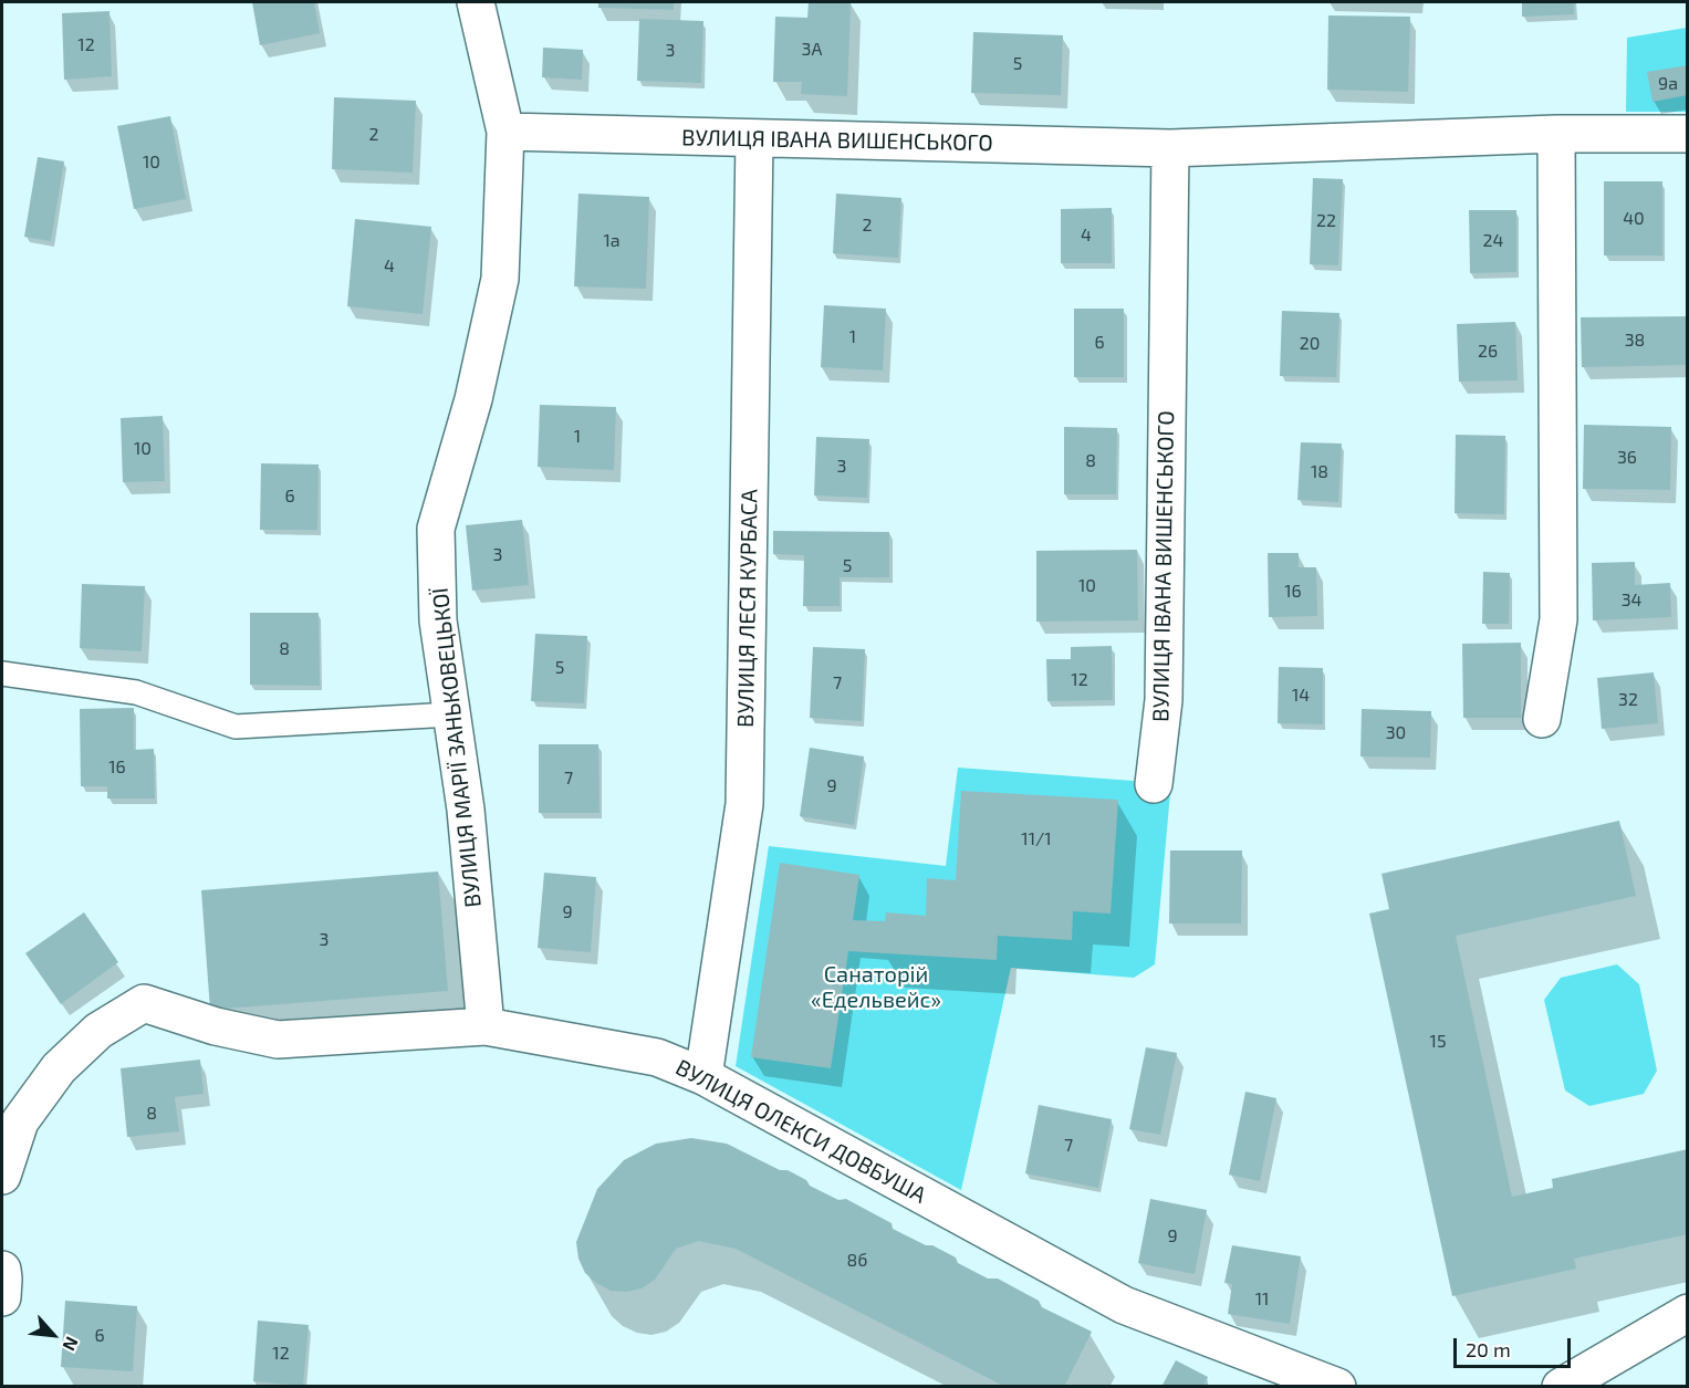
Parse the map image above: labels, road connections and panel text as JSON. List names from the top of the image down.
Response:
{
  "streets": {
    "street": [
      "ВУЛИЦЯ ІВАНА ВИШЕНСЬКОГО",
      "ВУЛИЦЯ ЛЕСЯ КУРБАСА",
      "ВУЛИЦЯ МАРІЇ ЗАНЬКОВЕЦЬКОЇ",
      "ВУЛИЦЯ ОЛЕКСИ ДОВБУША"
    ]
  },
  "crossings": [
    ["ВУЛИЦЯ ІВАНА ВИШЕНСЬКОГО", "ВУЛИЦЯ ЛЕСЯ КУРБАСА"],
    ["ВУЛИЦЯ ІВАНА ВИШЕНСЬКОГО", "ВУЛИЦЯ МАРІЇ ЗАНЬКОВЕЦЬКОЇ"],
    ["ВУЛИЦЯ ЛЕСЯ КУРБАСА", "ВУЛИЦЯ ОЛЕКСИ ДОВБУША"],
    ["ВУЛИЦЯ МАРІЇ ЗАНЬКОВЕЦЬКОЇ", "ВУЛИЦЯ ОЛЕКСИ ДОВБУША"]
  ],
  "parks": ["Санаторій «Едельвейс»"],
  "house_numbers": [
    "12",
    "3А",
    "3",
    "5",
    "9а",
    "2",
    "10",
    "40",
    "22",
    "2",
    "4",
    "1а",
    "24",
    "4",
    "1",
    "38",
    "6",
    "20",
    "26",
    "1",
    "10",
    "36",
    "8",
    "3",
    "18",
    "6",
    "3",
    "5",
    "10",
    "16",
    "34",
    "8",
    "5",
    "12",
    "7",
    "14",
    "32",
    "30",
    "16",
    "7",
    "9",
    "11/1",
    "9",
    "3",
    "15",
    "8",
    "7",
    "9",
    "8б",
    "11",
    "6",
    "12"
  ],
  "scale_bar": "20 m",
  "north": "bottom right"
}
